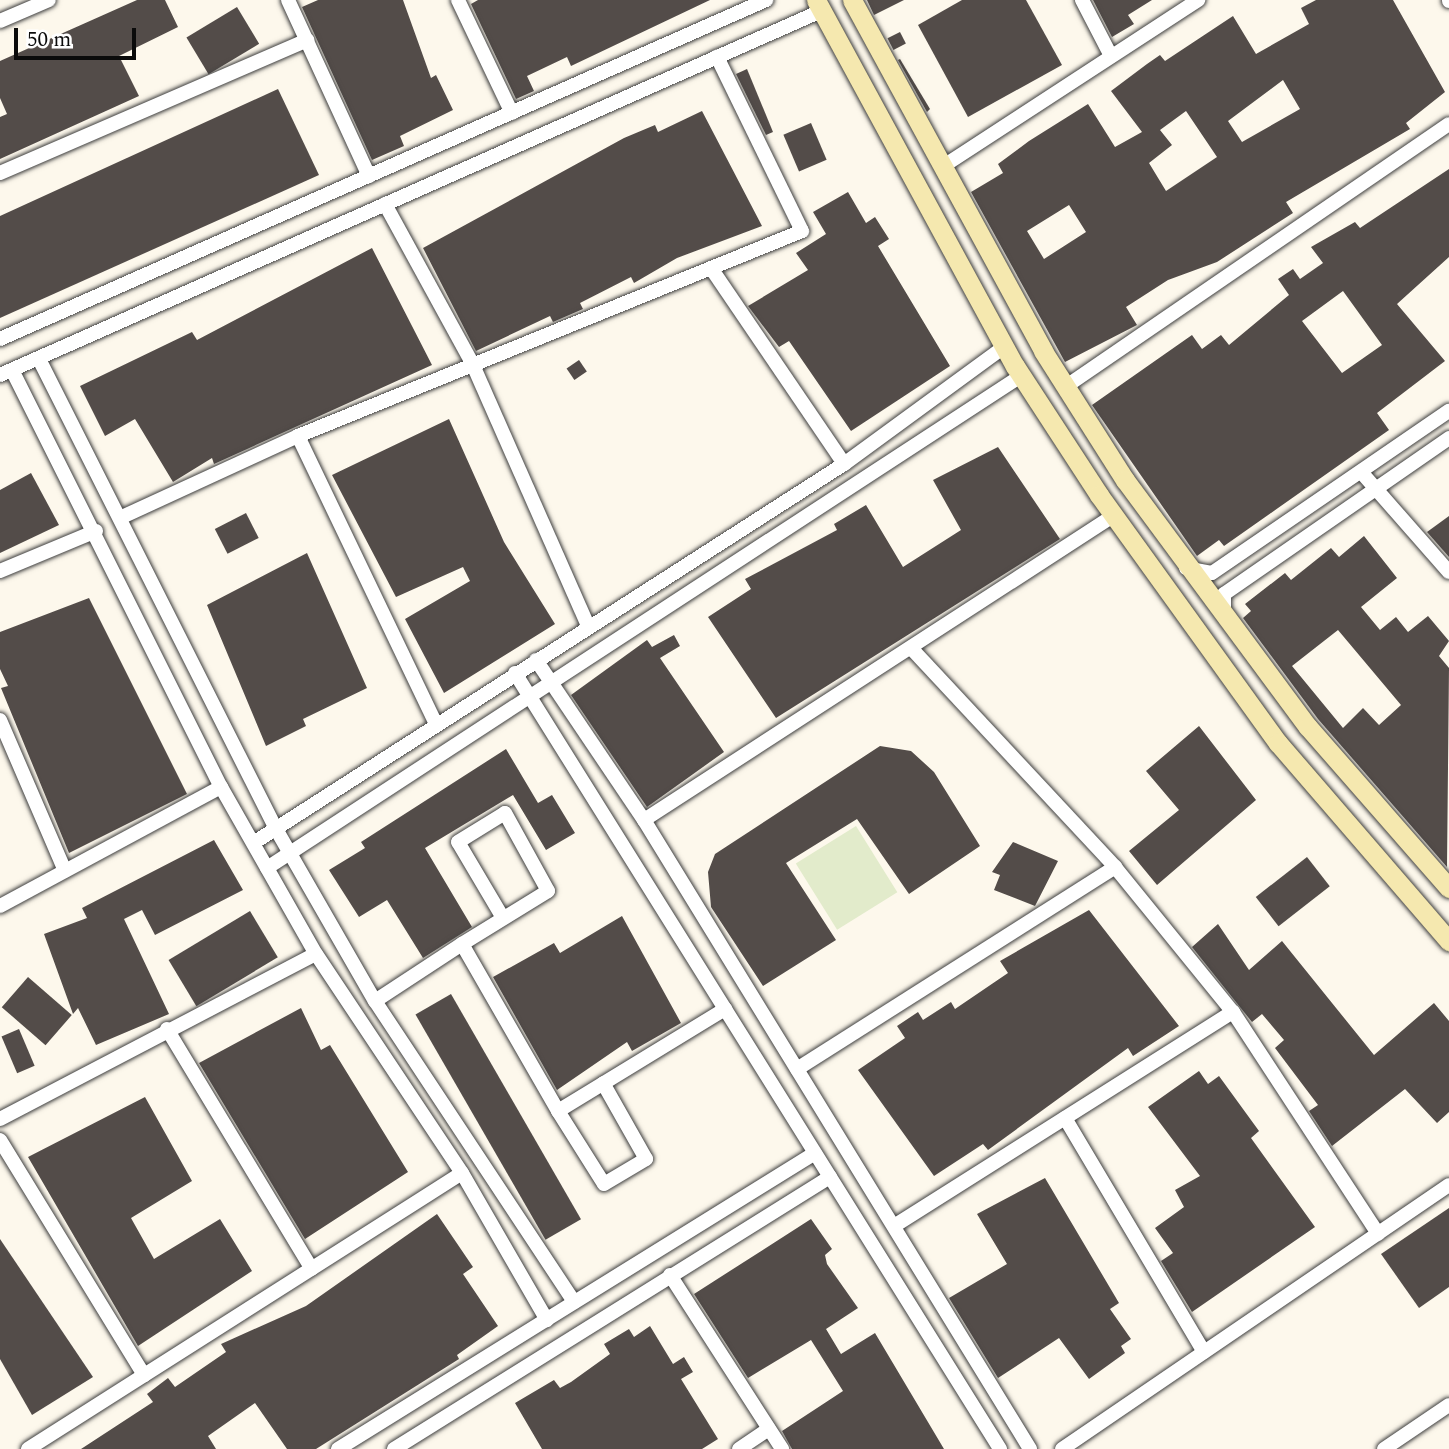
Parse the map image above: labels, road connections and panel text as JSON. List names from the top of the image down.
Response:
{
  "scale_bar": "50 m"
}
